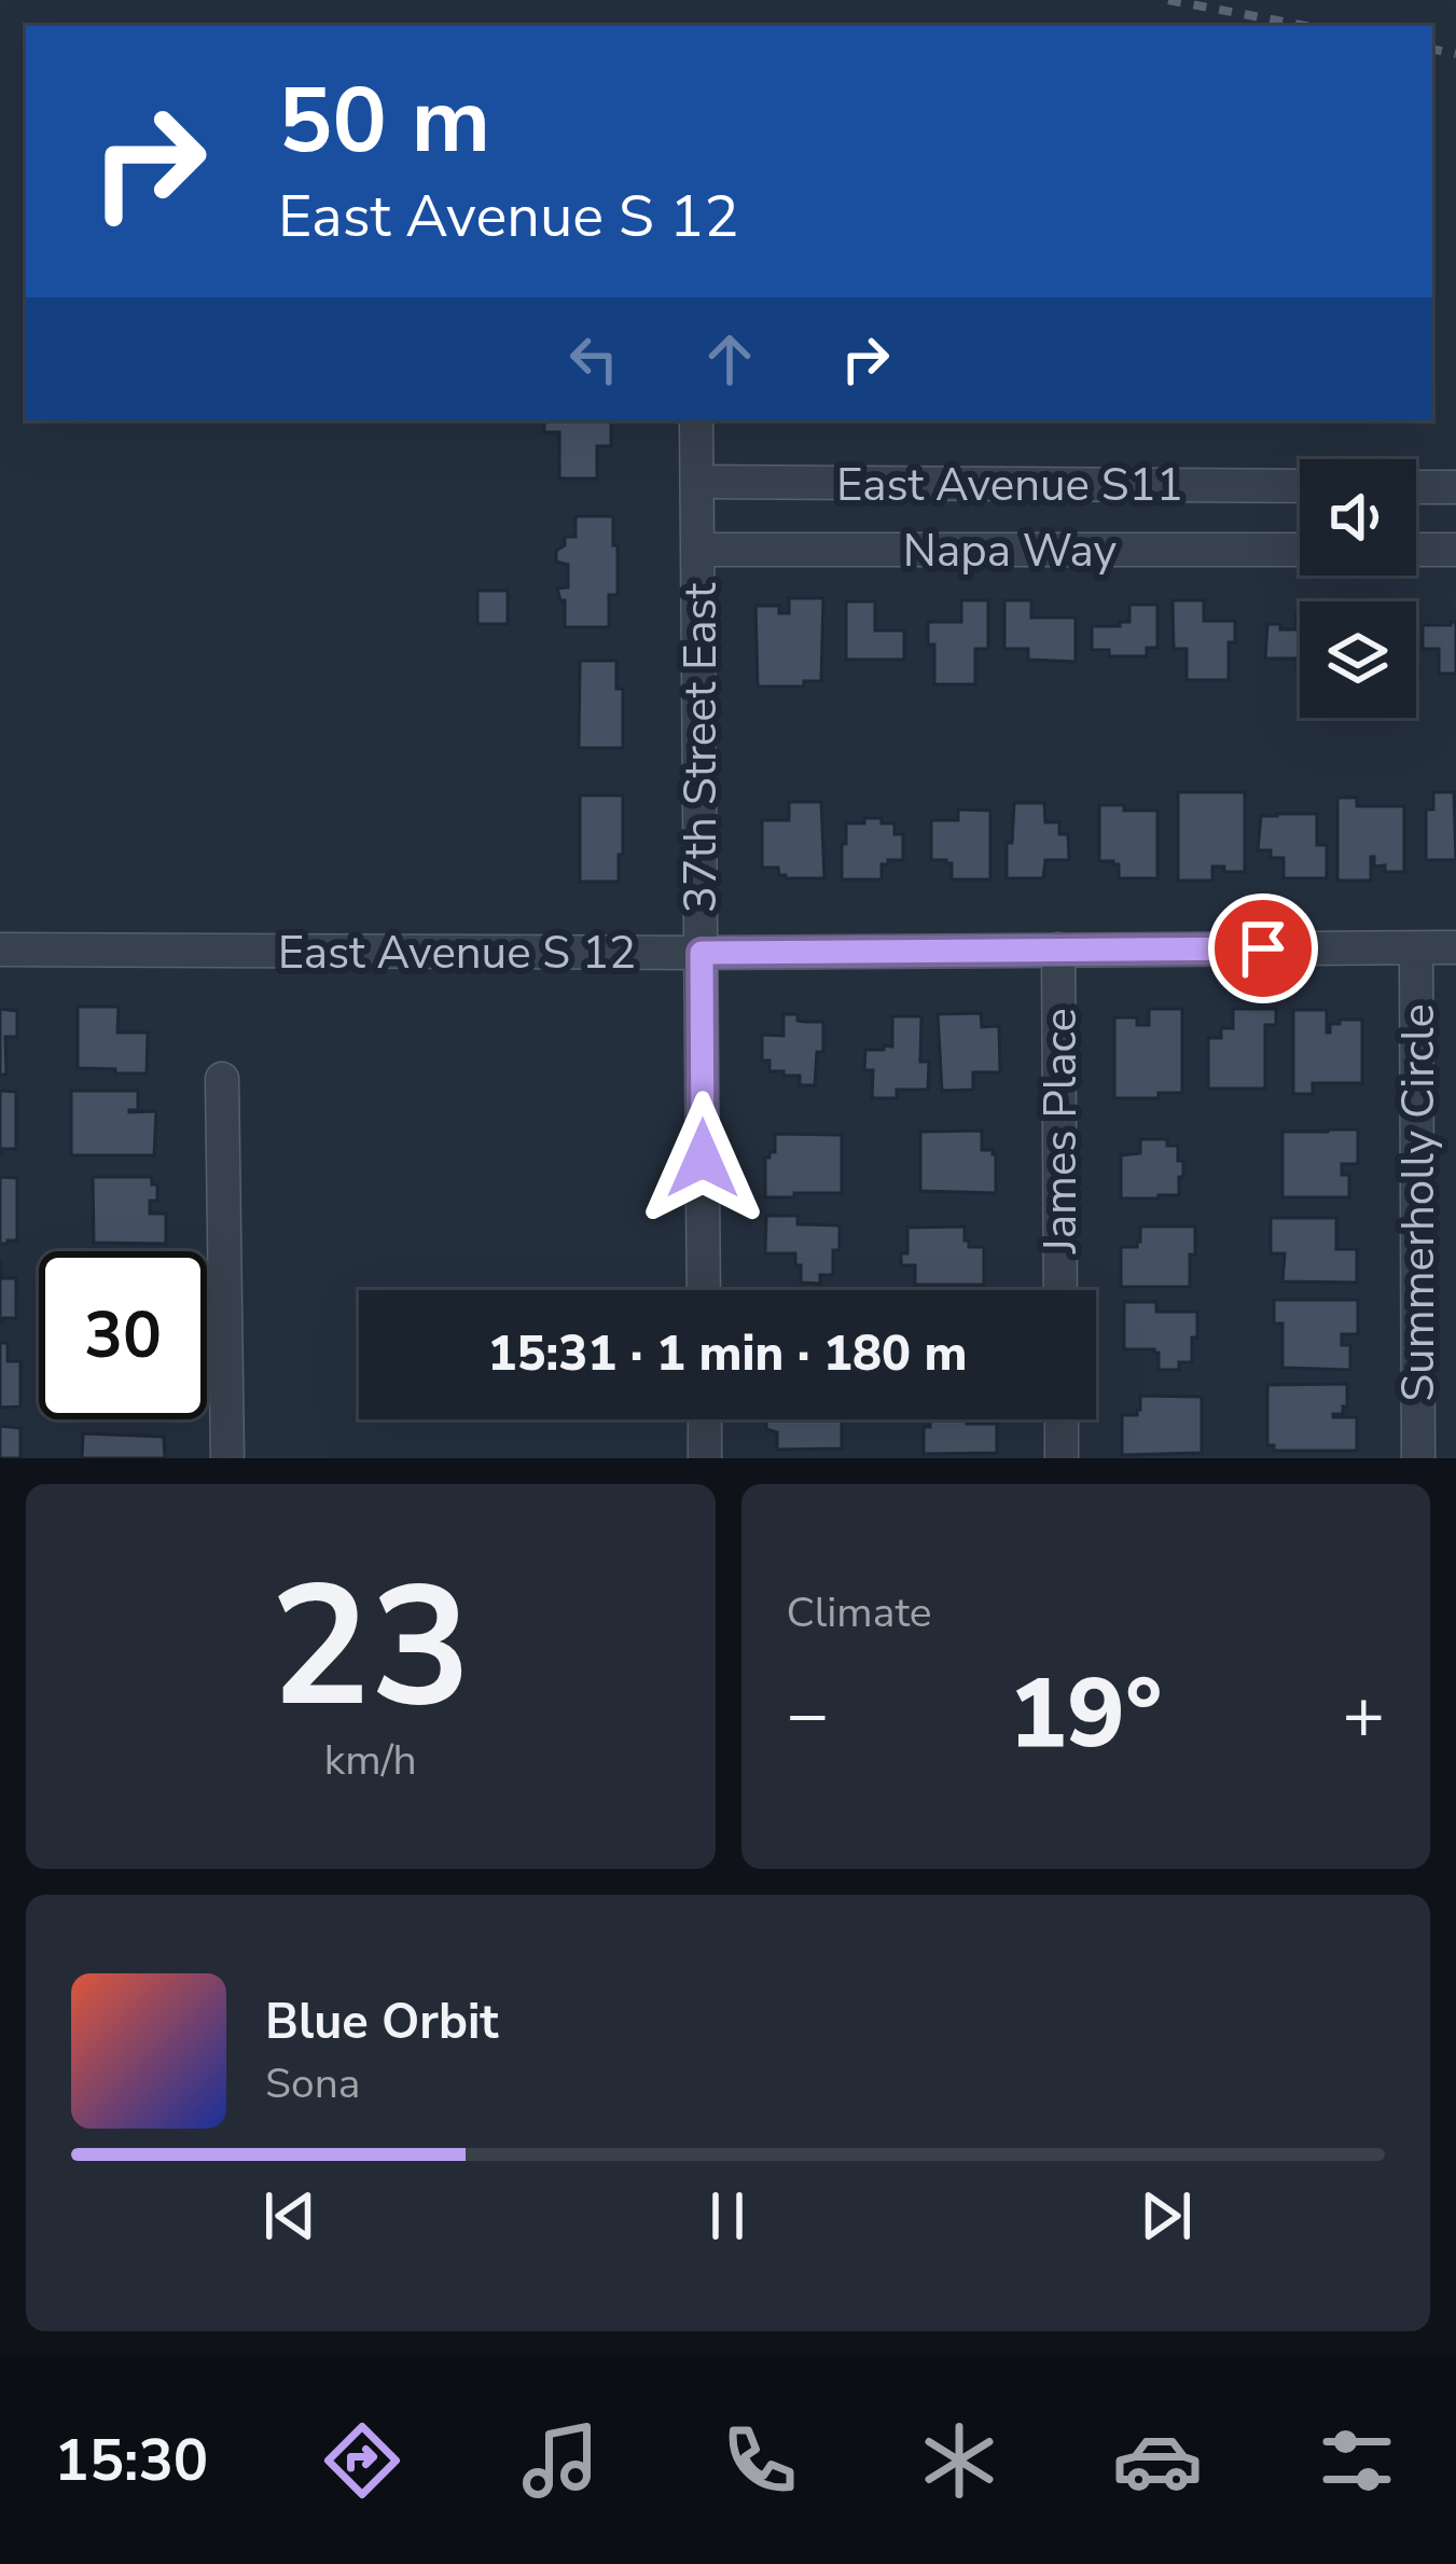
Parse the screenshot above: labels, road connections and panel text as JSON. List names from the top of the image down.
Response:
{
  "streets": {
    "street": [
      "East Avenue S11",
      "Napa Way",
      "37th Street East",
      "East Avenue S 12",
      "James Place",
      "Summerholly Circle"
    ]
  },
  "crossings": [
    ["East Avenue S11", "37th Street East"],
    ["Napa Way", "37th Street East"],
    ["37th Street East", "East Avenue S 12"],
    ["East Avenue S 12", "James Place"],
    ["East Avenue S 12", "Summerholly Circle"]
  ],
  "page": {
    "turn": ["50 m", "East Avenue S 12"],
    "limit": "30",
    "trip": "15:31 · 1 min · 180 m",
    "tile": [
      ["23", "km/h"],
      "Climate"
    ],
    "heat": ["−", "19°", "+"],
    "song": ["Blue Orbit", "Sona"],
    "tabs": "15:30"
  }
}
